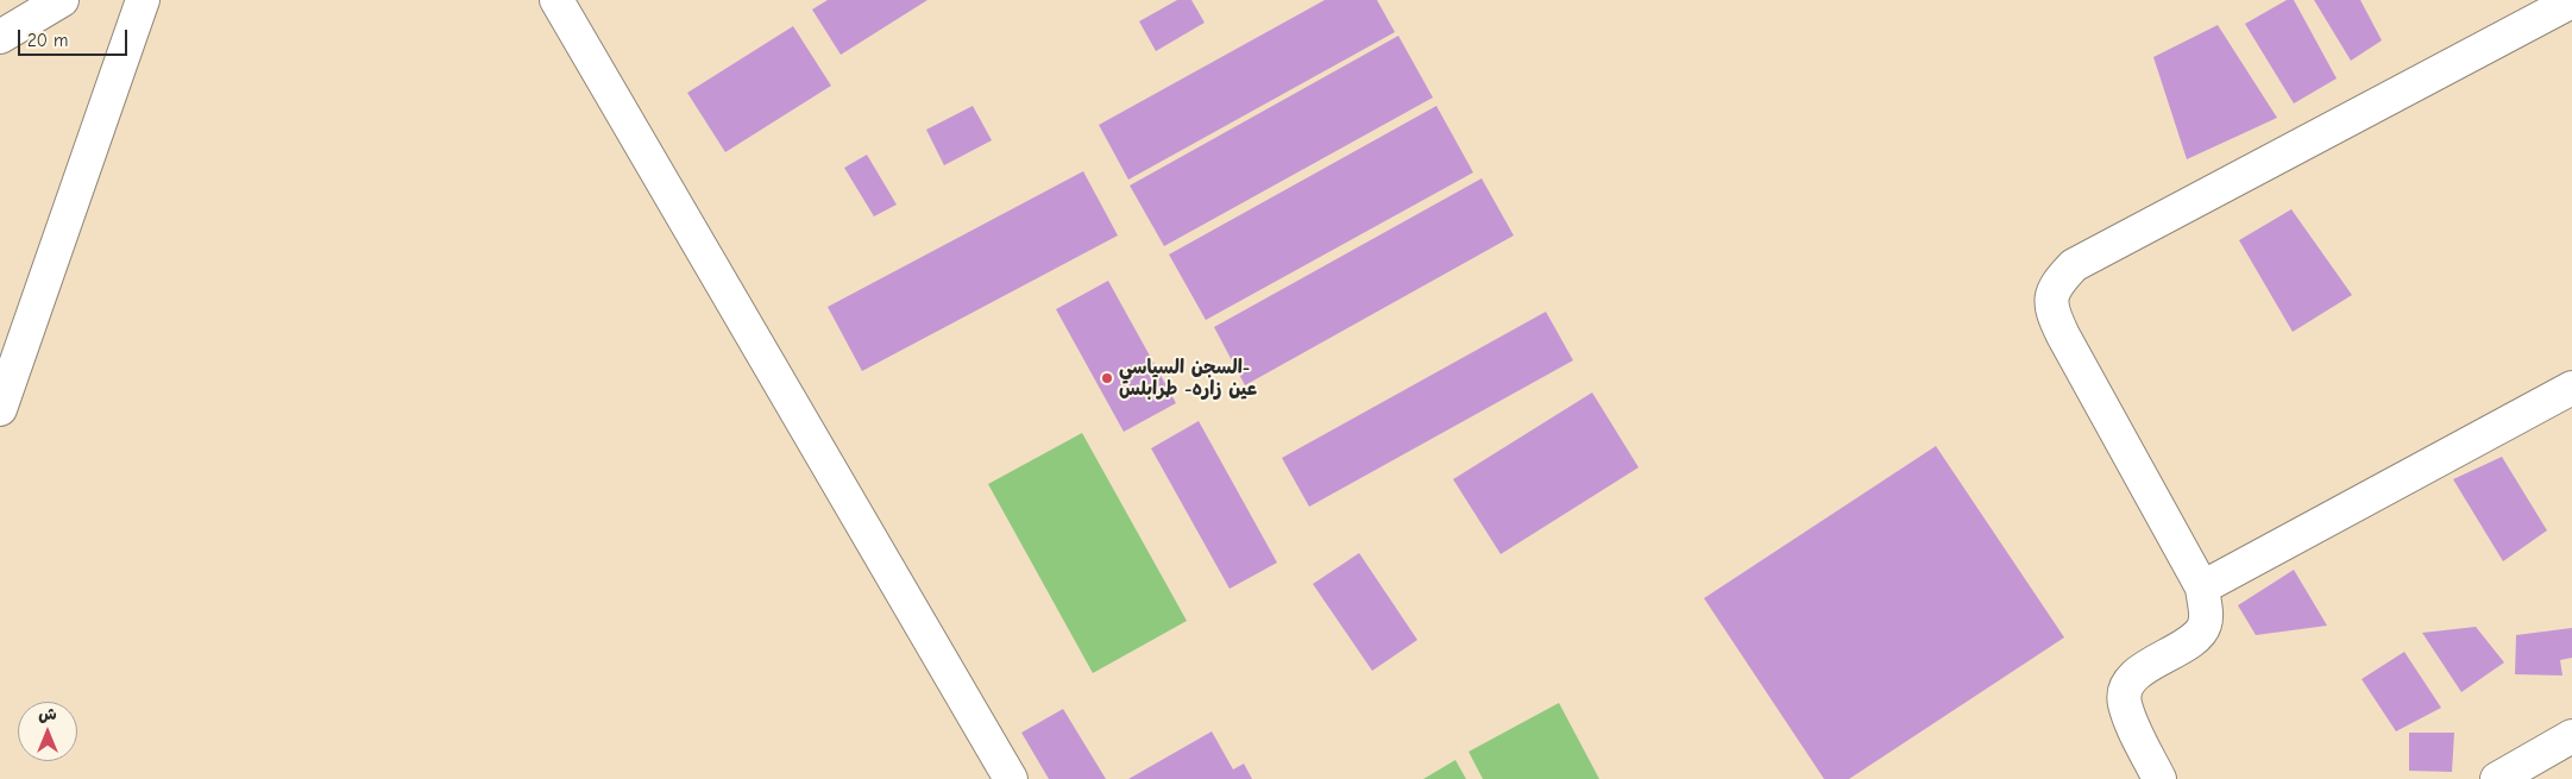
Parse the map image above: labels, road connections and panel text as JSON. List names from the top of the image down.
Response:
{
  "places": ["السجن السياسي- عين زاره- طرابلس"],
  "scale_bar": "20 m",
  "north": "top"
}
